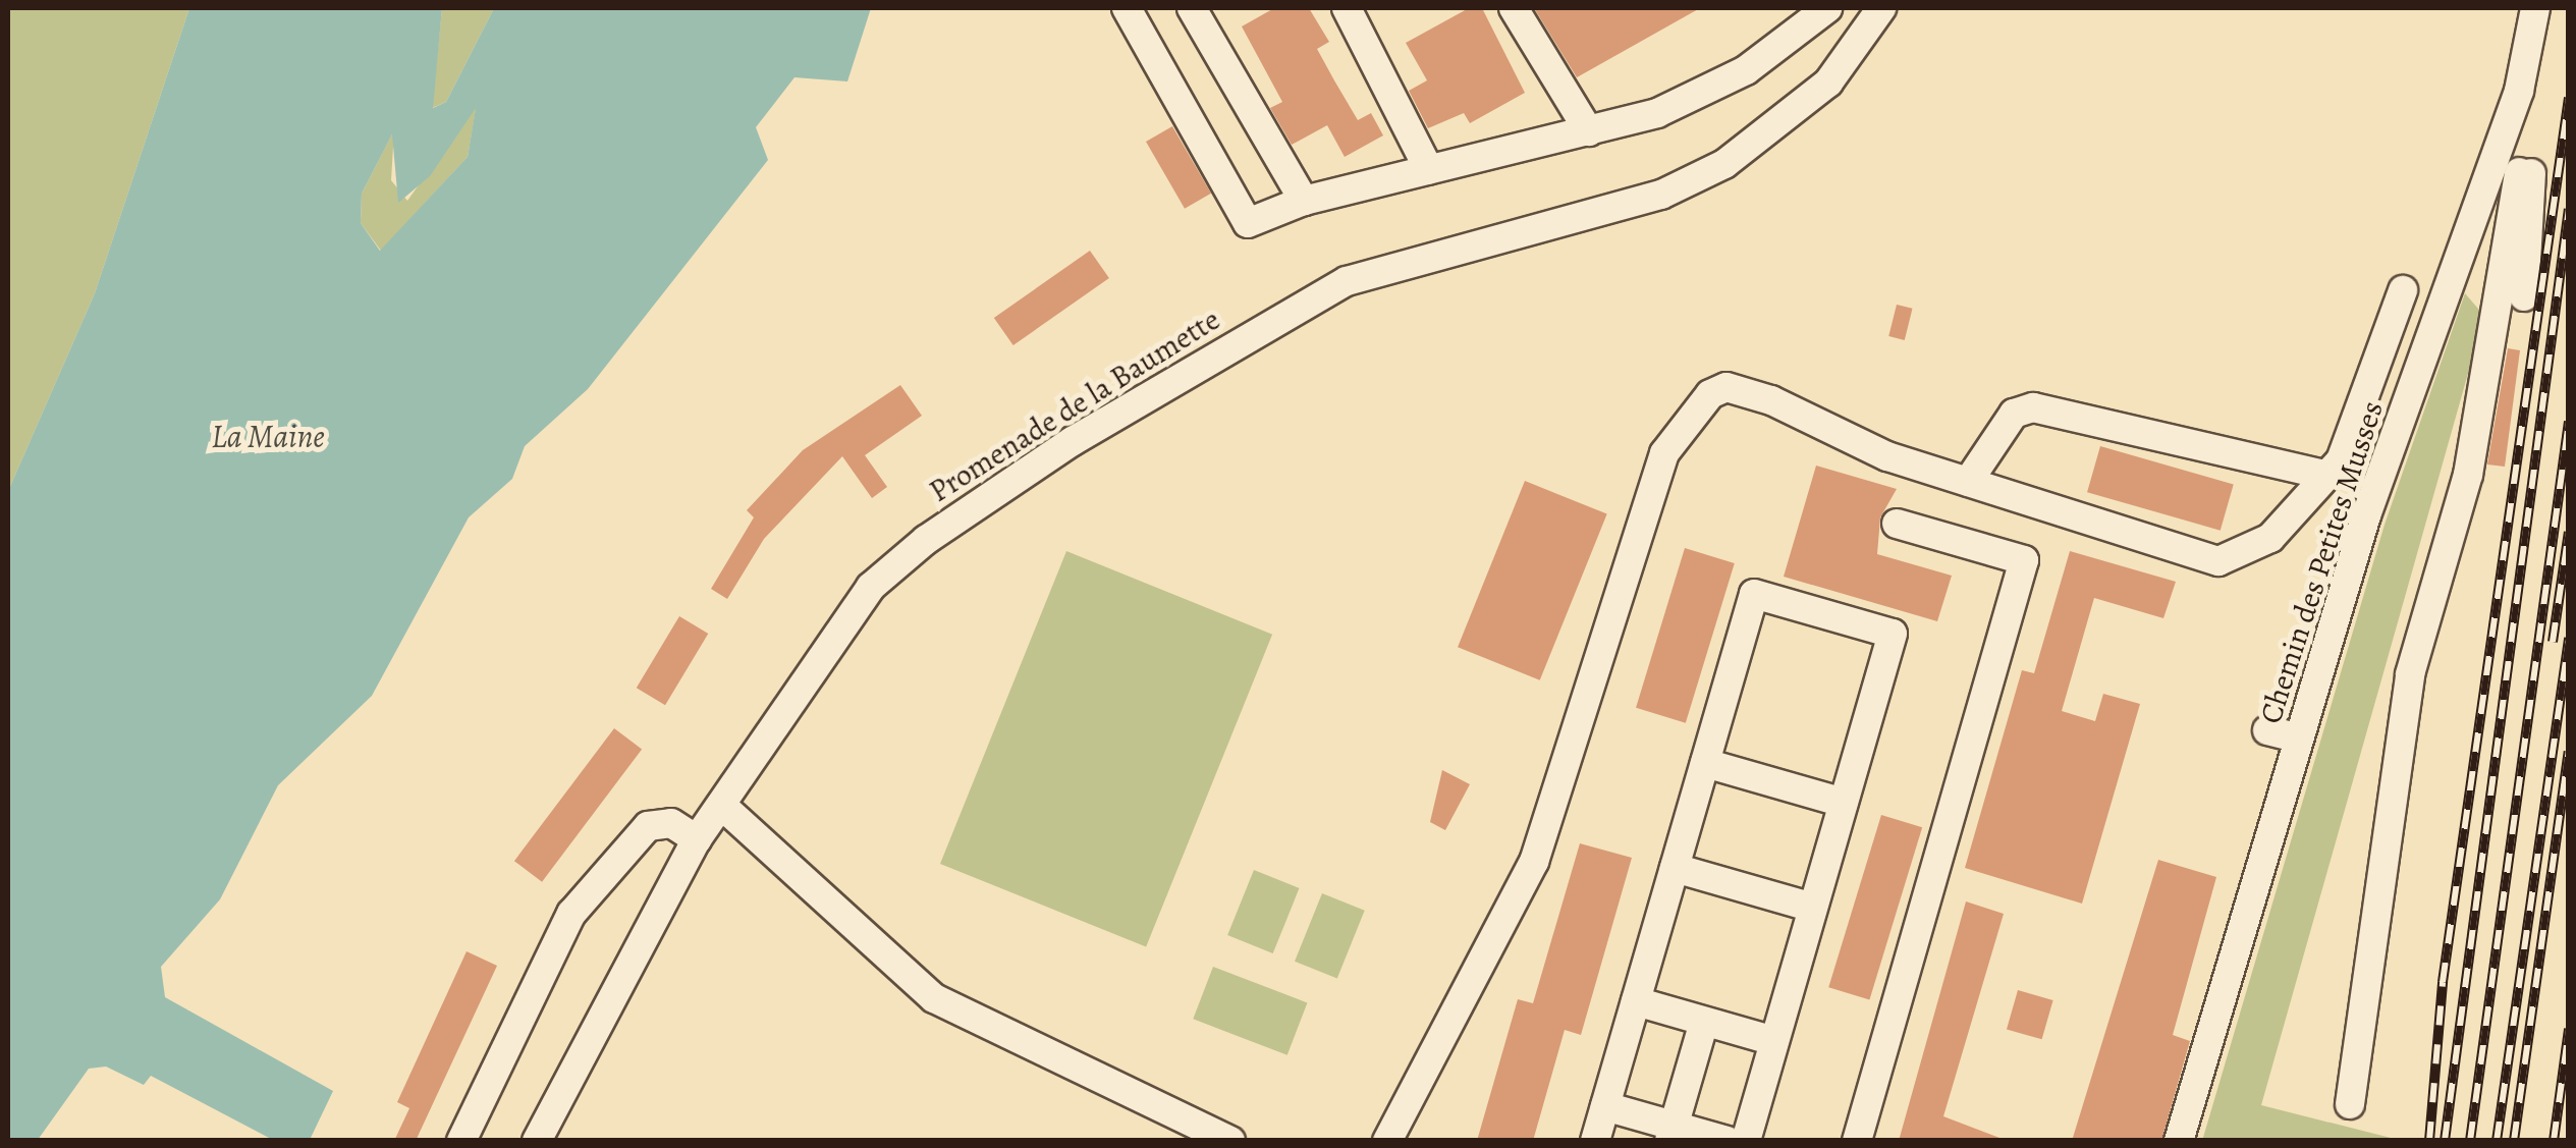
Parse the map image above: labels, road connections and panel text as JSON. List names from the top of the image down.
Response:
{
  "streets": {
    "street": ["Promenade de la Baumette", "Chemin des Petites Musses"]
  },
  "water": ["La Maine"]
}
